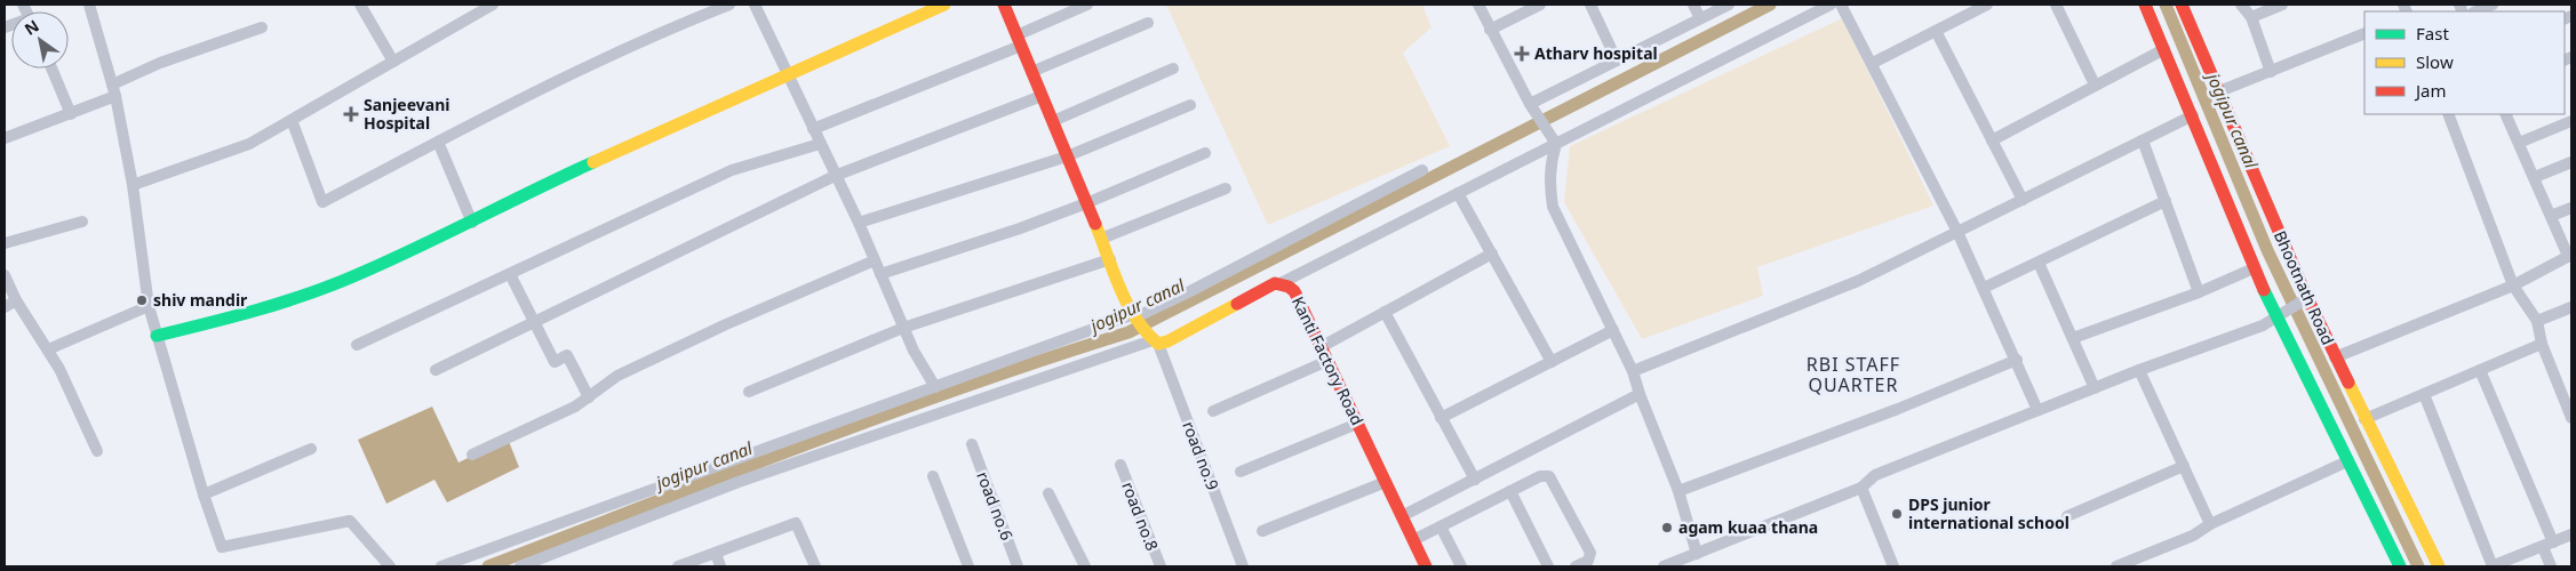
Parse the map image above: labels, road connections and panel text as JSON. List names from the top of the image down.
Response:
{
  "streets": {
    "street": [
      "Bhootnath Road",
      "Kanti Factory Road",
      "road no.9",
      "road no.6",
      "road no.8"
    ]
  },
  "crossings": [
    ["Kanti Factory Road", "road no.9"]
  ],
  "districts": ["RBI STAFF QUARTER"],
  "water": ["jogipur canal"],
  "places": {
    "health": ["Atharv hospital", "Sanjeevani Hospital"],
    "other": ["shiv mandir", "DPS junior international school", "agam kuaa thana"]
  },
  "legend": ["Fast", "Slow", "Jam"],
  "north": "top left"
}
